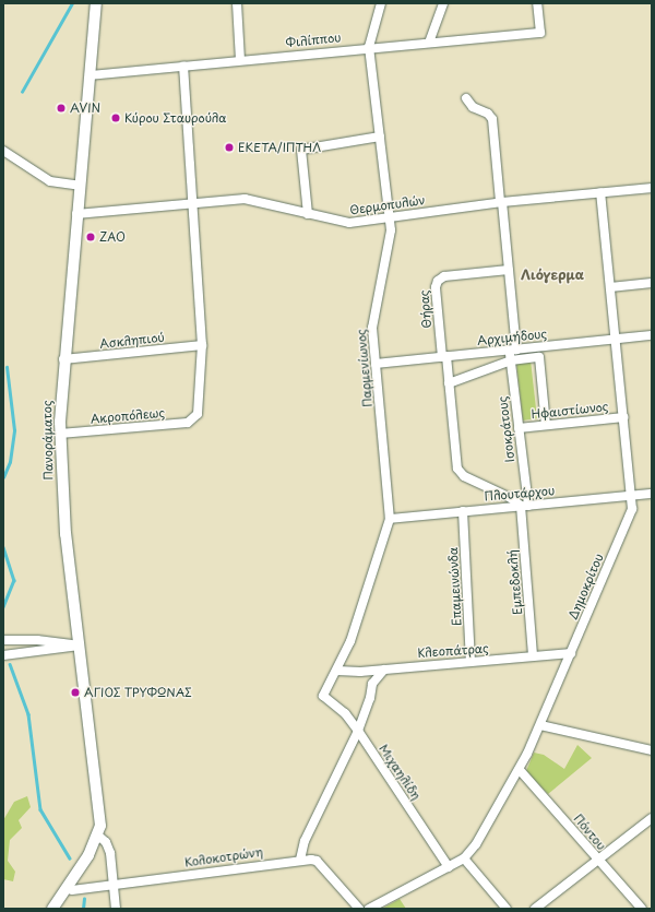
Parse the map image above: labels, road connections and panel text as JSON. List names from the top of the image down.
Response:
{
  "streets": {
    "main road": ["Πανοράματος"],
    "street": [
      "Φιλίππου",
      "Θερμοπυλών",
      "Θήρας",
      "Αρχιμήδους",
      "Ασκληπιού",
      "Παρμενίωνος",
      "Ηφαιστίωνος",
      "Ακροπόλεως",
      "Ισοκράτους",
      "Πλουτάρχου",
      "Εμπεδοκλή",
      "Επαμεινώνδα",
      "Δημοκρίτου",
      "Κλεοπάτρας",
      "Μιχαηλίδη",
      "Πόντου",
      "Κολοκοτρώνη"
    ]
  },
  "crossings": [
    ["Φιλίππου", "Παρμενίωνος"],
    ["Φιλίππου", "Πανοράματος"],
    ["Θερμοπυλών", "Παρμενίωνος"],
    ["Θερμοπυλών", "Ισοκράτους"],
    ["Θερμοπυλών", "Πανοράματος"],
    ["Θερμοπυλών", "Δημοκρίτου"],
    ["Θήρας", "Αρχιμήδους"],
    ["Θήρας", "Ισοκράτους"],
    ["Αρχιμήδους", "Παρμενίωνος"],
    ["Αρχιμήδους", "Ισοκράτους"],
    ["Αρχιμήδους", "Δημοκρίτου"],
    ["Ασκληπιού", "Ακροπόλεως"],
    ["Ασκληπιού", "Πανοράματος"],
    ["Παρμενίωνος", "Πλουτάρχου"],
    ["Παρμενίωνος", "Κλεοπάτρας"],
    ["Παρμενίωνος", "Μιχαηλίδη"],
    ["Ηφαιστίωνος", "Ισοκράτους"],
    ["Ηφαιστίωνος", "Δημοκρίτου"],
    ["Ακροπόλεως", "Πανοράματος"],
    ["Ισοκράτους", "Πλουτάρχου"],
    ["Ισοκράτους", "Εμπεδοκλή"],
    ["Πανοράματος", "Κολοκοτρώνη"],
    ["Πλουτάρχου", "Εμπεδοκλή"],
    ["Πλουτάρχου", "Επαμεινώνδα"],
    ["Πλουτάρχου", "Δημοκρίτου"],
    ["Εμπεδοκλή", "Κλεοπάτρας"],
    ["Επαμεινώνδα", "Κλεοπάτρας"],
    ["Δημοκρίτου", "Κλεοπάτρας"],
    ["Δημοκρίτου", "Μιχαηλίδη"],
    ["Δημοκρίτου", "Πόντου"]
  ],
  "districts": ["Λιόγερμα"],
  "places": [
    "AVIN",
    "Κύρου Σταυρούλα",
    "ΕΚΕΤΑ/ΙΠΤΗΛ",
    "ZAO",
    "ΑΓΙΟΣ ΤΡΥΦΩΝΑΣ"
  ]
}
